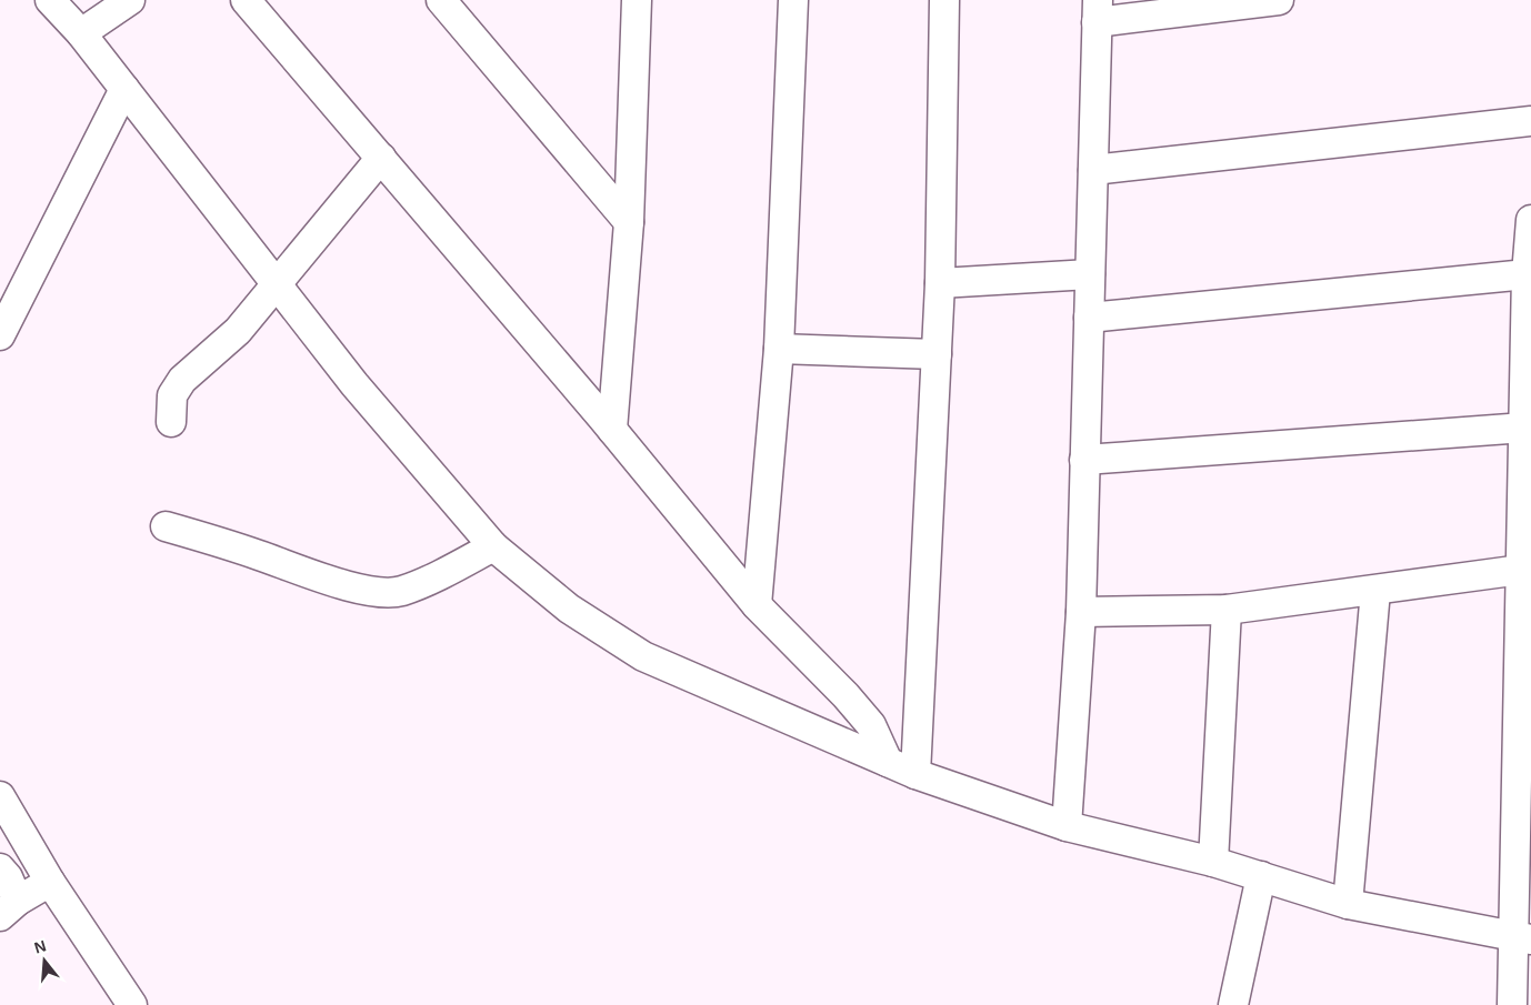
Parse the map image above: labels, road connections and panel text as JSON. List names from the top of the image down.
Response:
{
  "north": "top"
}
